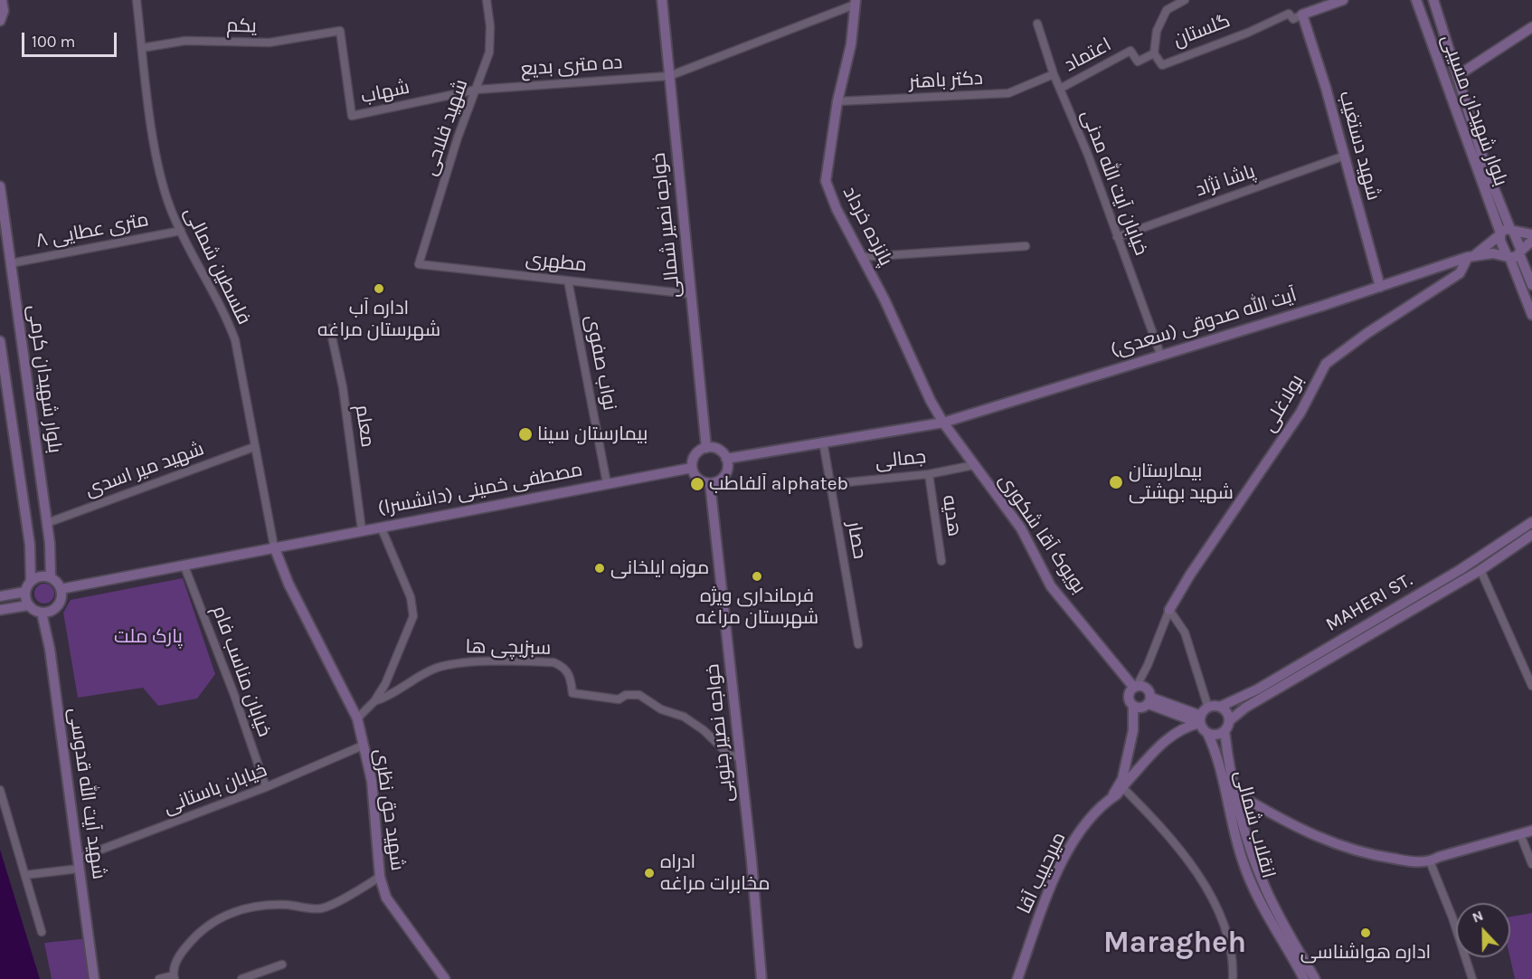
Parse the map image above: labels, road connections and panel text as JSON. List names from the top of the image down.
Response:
{
  "streets": {
    "street": [
      "یکم",
      "گلستان",
      "اعتماد",
      "ده متری بدیع",
      "دکتر باهنر",
      "شهاب",
      "بلوار شهیدان مسیبی",
      "شهید فلاحی",
      "شهید دستغیب",
      "پاشا نژاد",
      "خیابان آیت الله مدنی",
      "خواجه نصیر شمالی",
      "پانزده خرداد",
      "۸ متری عطایی",
      "مطهری",
      "فلسطین شمالی",
      "آیت الله صدوقی (سعدی)",
      "نواب صفوی",
      "بلوار شهیدان کرمی",
      "بولاغلی",
      "معلم",
      "جمالی",
      "شهید میر اسدی",
      "مصطفی خمینی (دانشسرا)",
      "هدیه",
      "بویوک آقا شکوری",
      "حصار",
      "MAHERI ST.",
      "سبزیچی ها",
      "خیابان مناسب فام",
      "خواجه نصیر جنوبی",
      "خیابان باستانی",
      "شهید آیت الله قدوسی",
      "شهید حق نظری",
      "انقلاب شمالی",
      "میرحبیب آقا"
    ]
  },
  "crossings": [
    ["یکم", "شهاب"],
    ["یکم", "فلسطین شمالی"],
    ["گلستان", "اعتماد"],
    ["گلستان", "شهید دستغیب"],
    ["اعتماد", "خیابان آیت الله مدنی"],
    ["ده متری بدیع", "شهاب"],
    ["ده متری بدیع", "شهید فلاحی"],
    ["ده متری بدیع", "خواجه نصیر شمالی"],
    ["ده متری بدیع", "پانزده خرداد"],
    ["دکتر باهنر", "خیابان آیت الله مدنی"],
    ["دکتر باهنر", "پانزده خرداد"],
    ["شهاب", "شهید فلاحی"],
    ["شهید فلاحی", "مطهری"],
    ["شهید دستغیب", "پاشا نژاد"],
    ["شهید دستغیب", "آیت الله صدوقی (سعدی)"],
    ["پاشا نژاد", "خیابان آیت الله مدنی"],
    ["خیابان آیت الله مدنی", "آیت الله صدوقی (سعدی)"],
    ["خواجه نصیر شمالی", "مطهری"],
    ["خواجه نصیر شمالی", "آیت الله صدوقی (سعدی)"],
    ["خواجه نصیر شمالی", "مصطفی خمینی (دانشسرا)"],
    ["خواجه نصیر شمالی", "خواجه نصیر جنوبی"],
    ["پانزده خرداد", "آیت الله صدوقی (سعدی)"],
    ["پانزده خرداد", "بویوک آقا شکوری"],
    ["۸ متری عطایی", "فلسطین شمالی"],
    ["۸ متری عطایی", "بلوار شهیدان کرمی"],
    ["مطهری", "نواب صفوی"],
    ["فلسطین شمالی", "شهید میر اسدی"],
    ["فلسطین شمالی", "مصطفی خمینی (دانشسرا)"],
    ["فلسطین شمالی", "شهید حق نظری"],
    ["آیت الله صدوقی (سعدی)", "بولاغلی"],
    ["آیت الله صدوقی (سعدی)", "مصطفی خمینی (دانشسرا)"],
    ["آیت الله صدوقی (سعدی)", "بویوک آقا شکوری"],
    ["آیت الله صدوقی (سعدی)", "حصار"],
    ["آیت الله صدوقی (سعدی)", "خواجه نصیر جنوبی"],
    ["نواب صفوی", "مصطفی خمینی (دانشسرا)"],
    ["بلوار شهیدان کرمی", "شهید میر اسدی"],
    ["بلوار شهیدان کرمی", "مصطفی خمینی (دانشسرا)"],
    ["بلوار شهیدان کرمی", "شهید آیت الله قدوسی"],
    ["بولاغلی", "بویوک آقا شکوری"],
    ["معلم", "مصطفی خمینی (دانشسرا)"],
    ["جمالی", "هدیه"],
    ["جمالی", "بویوک آقا شکوری"],
    ["جمالی", "حصار"],
    ["مصطفی خمینی (دانشسرا)", "خیابان مناسب فام"],
    ["مصطفی خمینی (دانشسرا)", "خواجه نصیر جنوبی"],
    ["مصطفی خمینی (دانشسرا)", "شهید آیت الله قدوسی"],
    ["مصطفی خمینی (دانشسرا)", "شهید حق نظری"],
    ["MAHERI ST.", "انقلاب شمالی"],
    ["MAHERI ST.", "میرحبیب آقا"],
    ["سبزیچی ها", "خواجه نصیر جنوبی"],
    ["خیابان مناسب فام", "خیابان باستانی"],
    ["خیابان باستانی", "شهید آیت الله قدوسی"],
    ["خیابان باستانی", "شهید حق نظری"],
    ["انقلاب شمالی", "میرحبیب آقا"]
  ],
  "districts": ["Maragheh"],
  "parks": ["پارک ملت"],
  "places": [
    "اداره آب شهرستان مراغه",
    "بیمارستان سینا",
    "بیمارستان شهید بهشتی",
    "آلفاطب alphateb",
    "موزه ایلخانی",
    "فرمانداری ویژه شهرستان مراغه",
    "ادراه مخابرات مراغه",
    "اداره هواشناسی"
  ],
  "scale_bar": "100 m",
  "north": "top"
}
